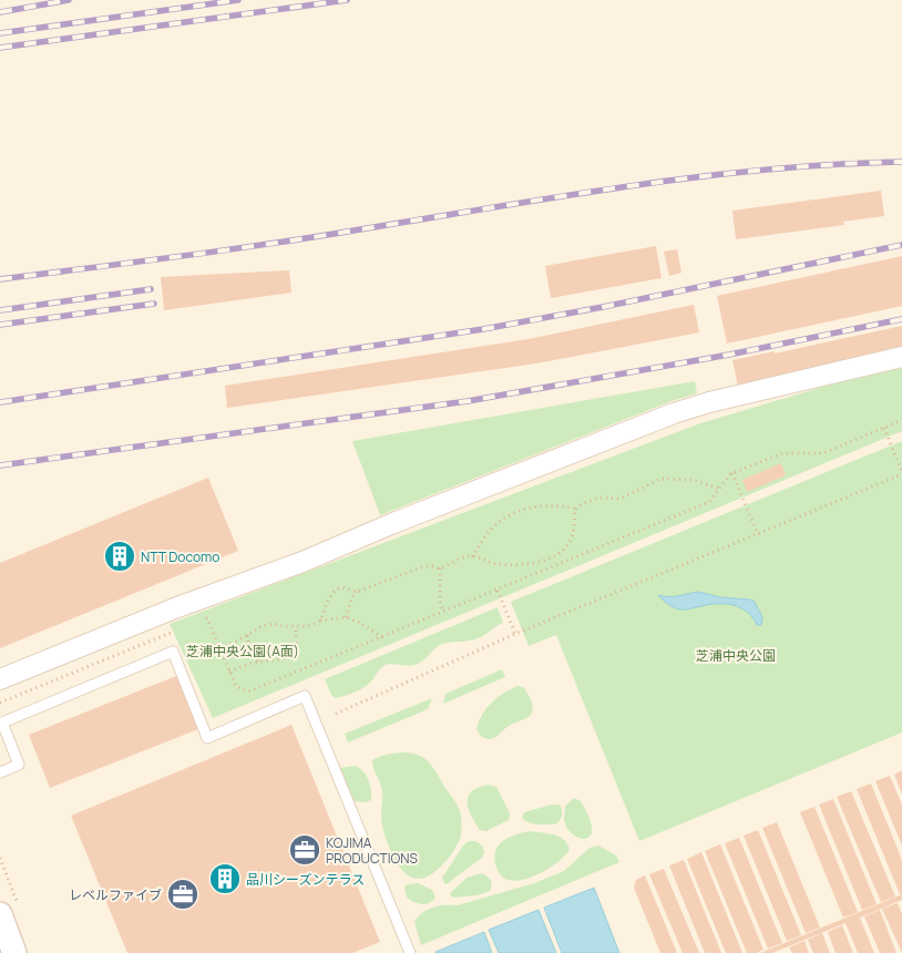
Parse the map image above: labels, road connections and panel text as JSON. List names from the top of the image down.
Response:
{
  "parks": ["芝浦中央公園(A面)", "芝浦中央公園"],
  "places": {
    "building": ["NTT Docomo", "品川シーズンテラス"],
    "office": ["KOJIMA PRODUCTIONS", "レベルファイブ"]
  }
}
